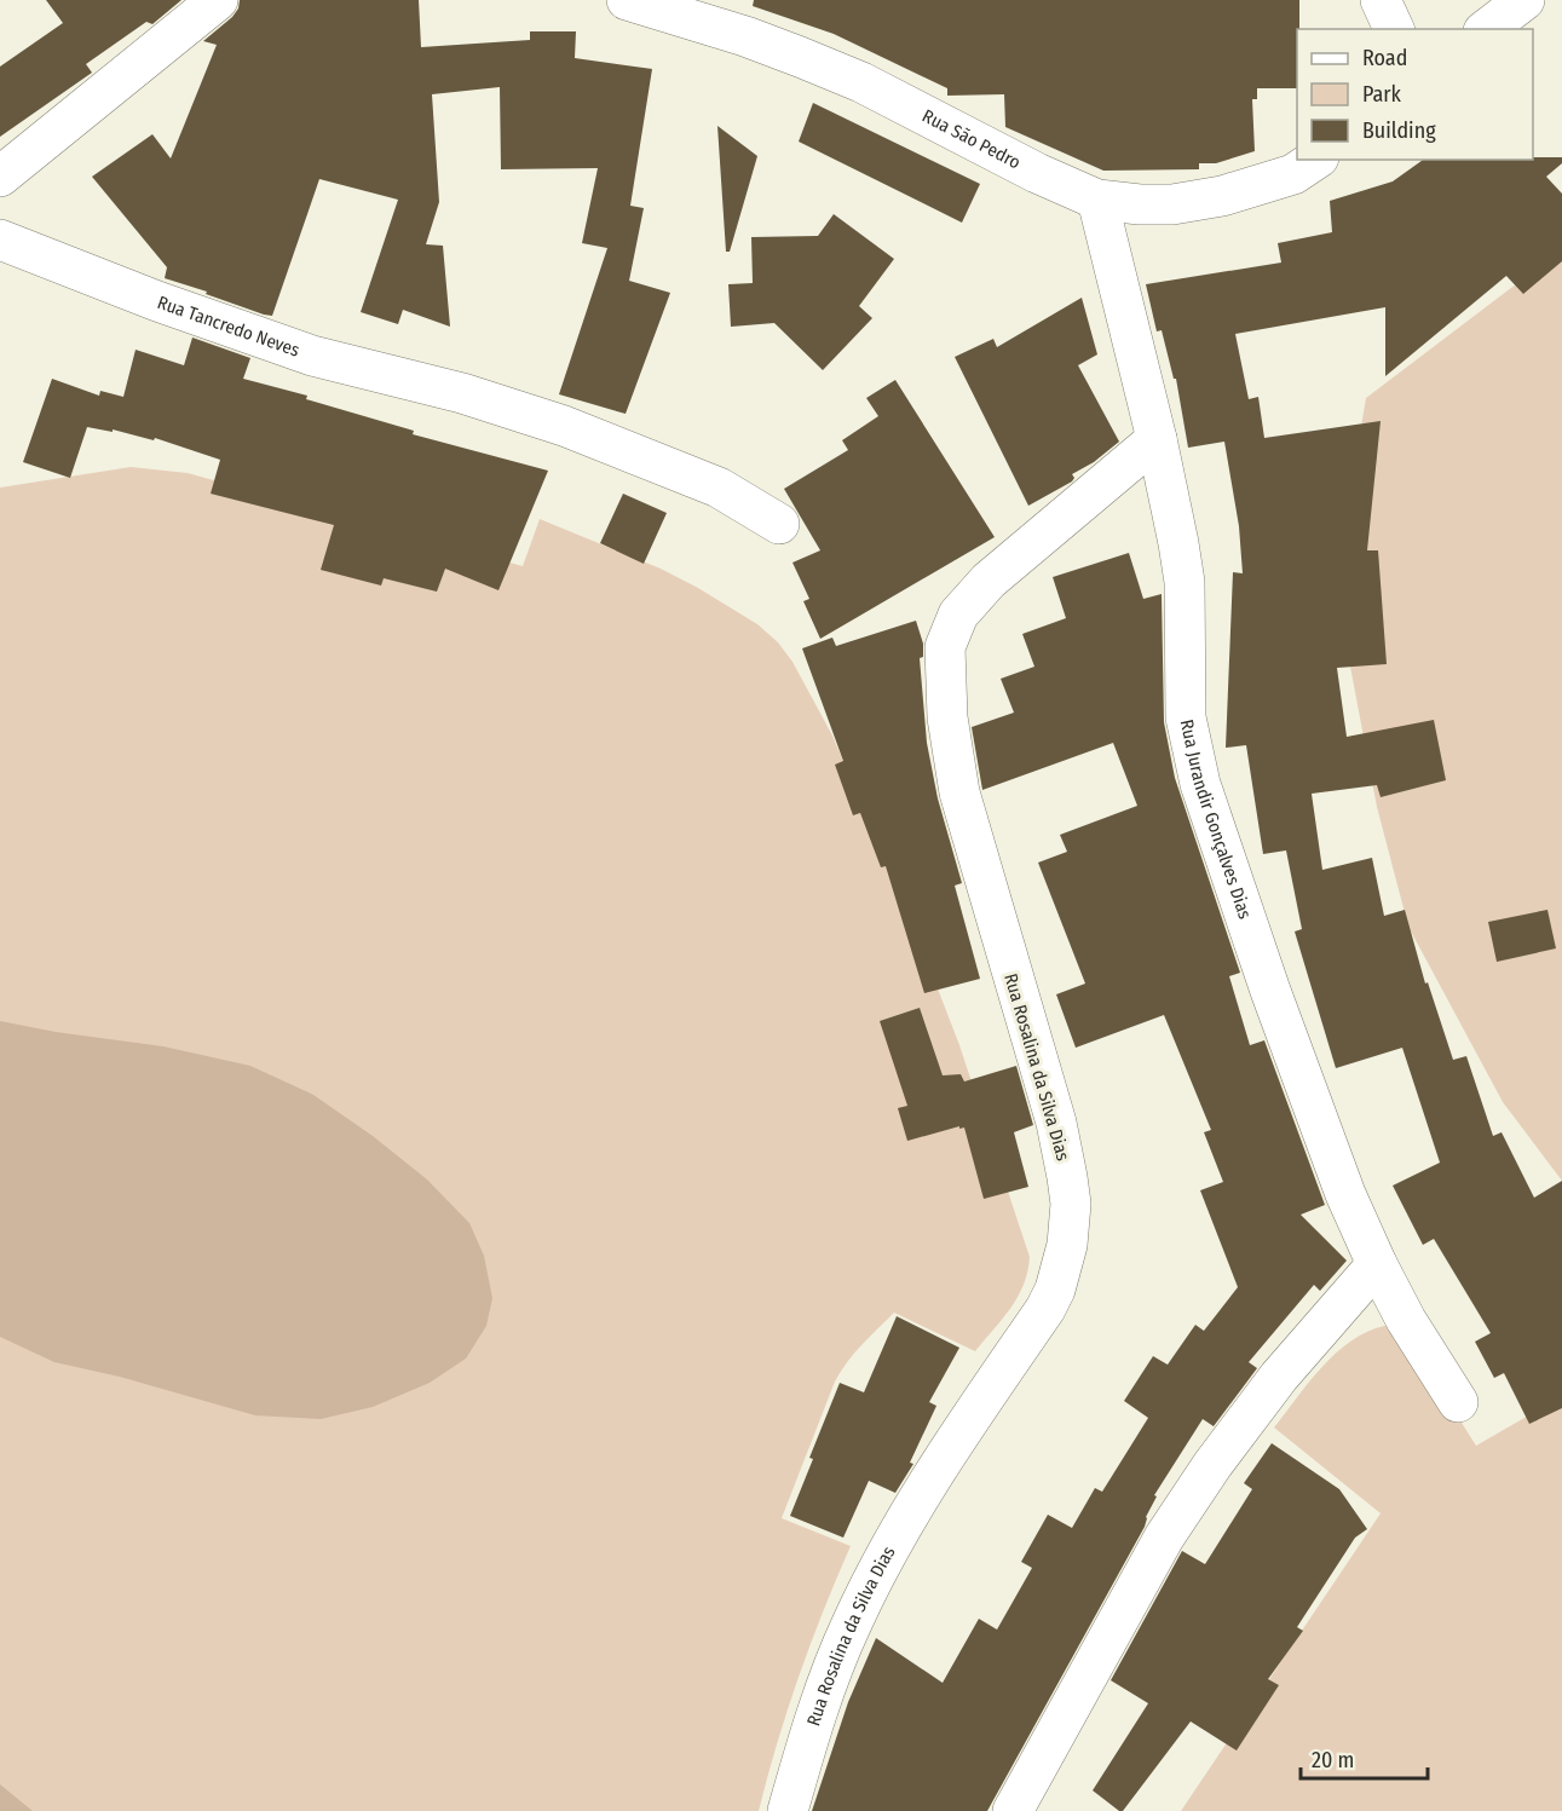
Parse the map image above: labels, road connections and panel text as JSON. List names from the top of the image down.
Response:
{
  "streets": {
    "street": [
      "Rua São Pedro",
      "Rua Tancredo Neves",
      "Rua Jurandir Gonçalves Dias",
      "Rua Rosalina da Silva Dias"
    ]
  },
  "crossings": [
    ["Rua São Pedro", "Rua Jurandir Gonçalves Dias"],
    ["Rua Jurandir Gonçalves Dias", "Rua Rosalina da Silva Dias"]
  ],
  "legend": ["Road", "Park", "Building"],
  "scale_bar": "20 m"
}
